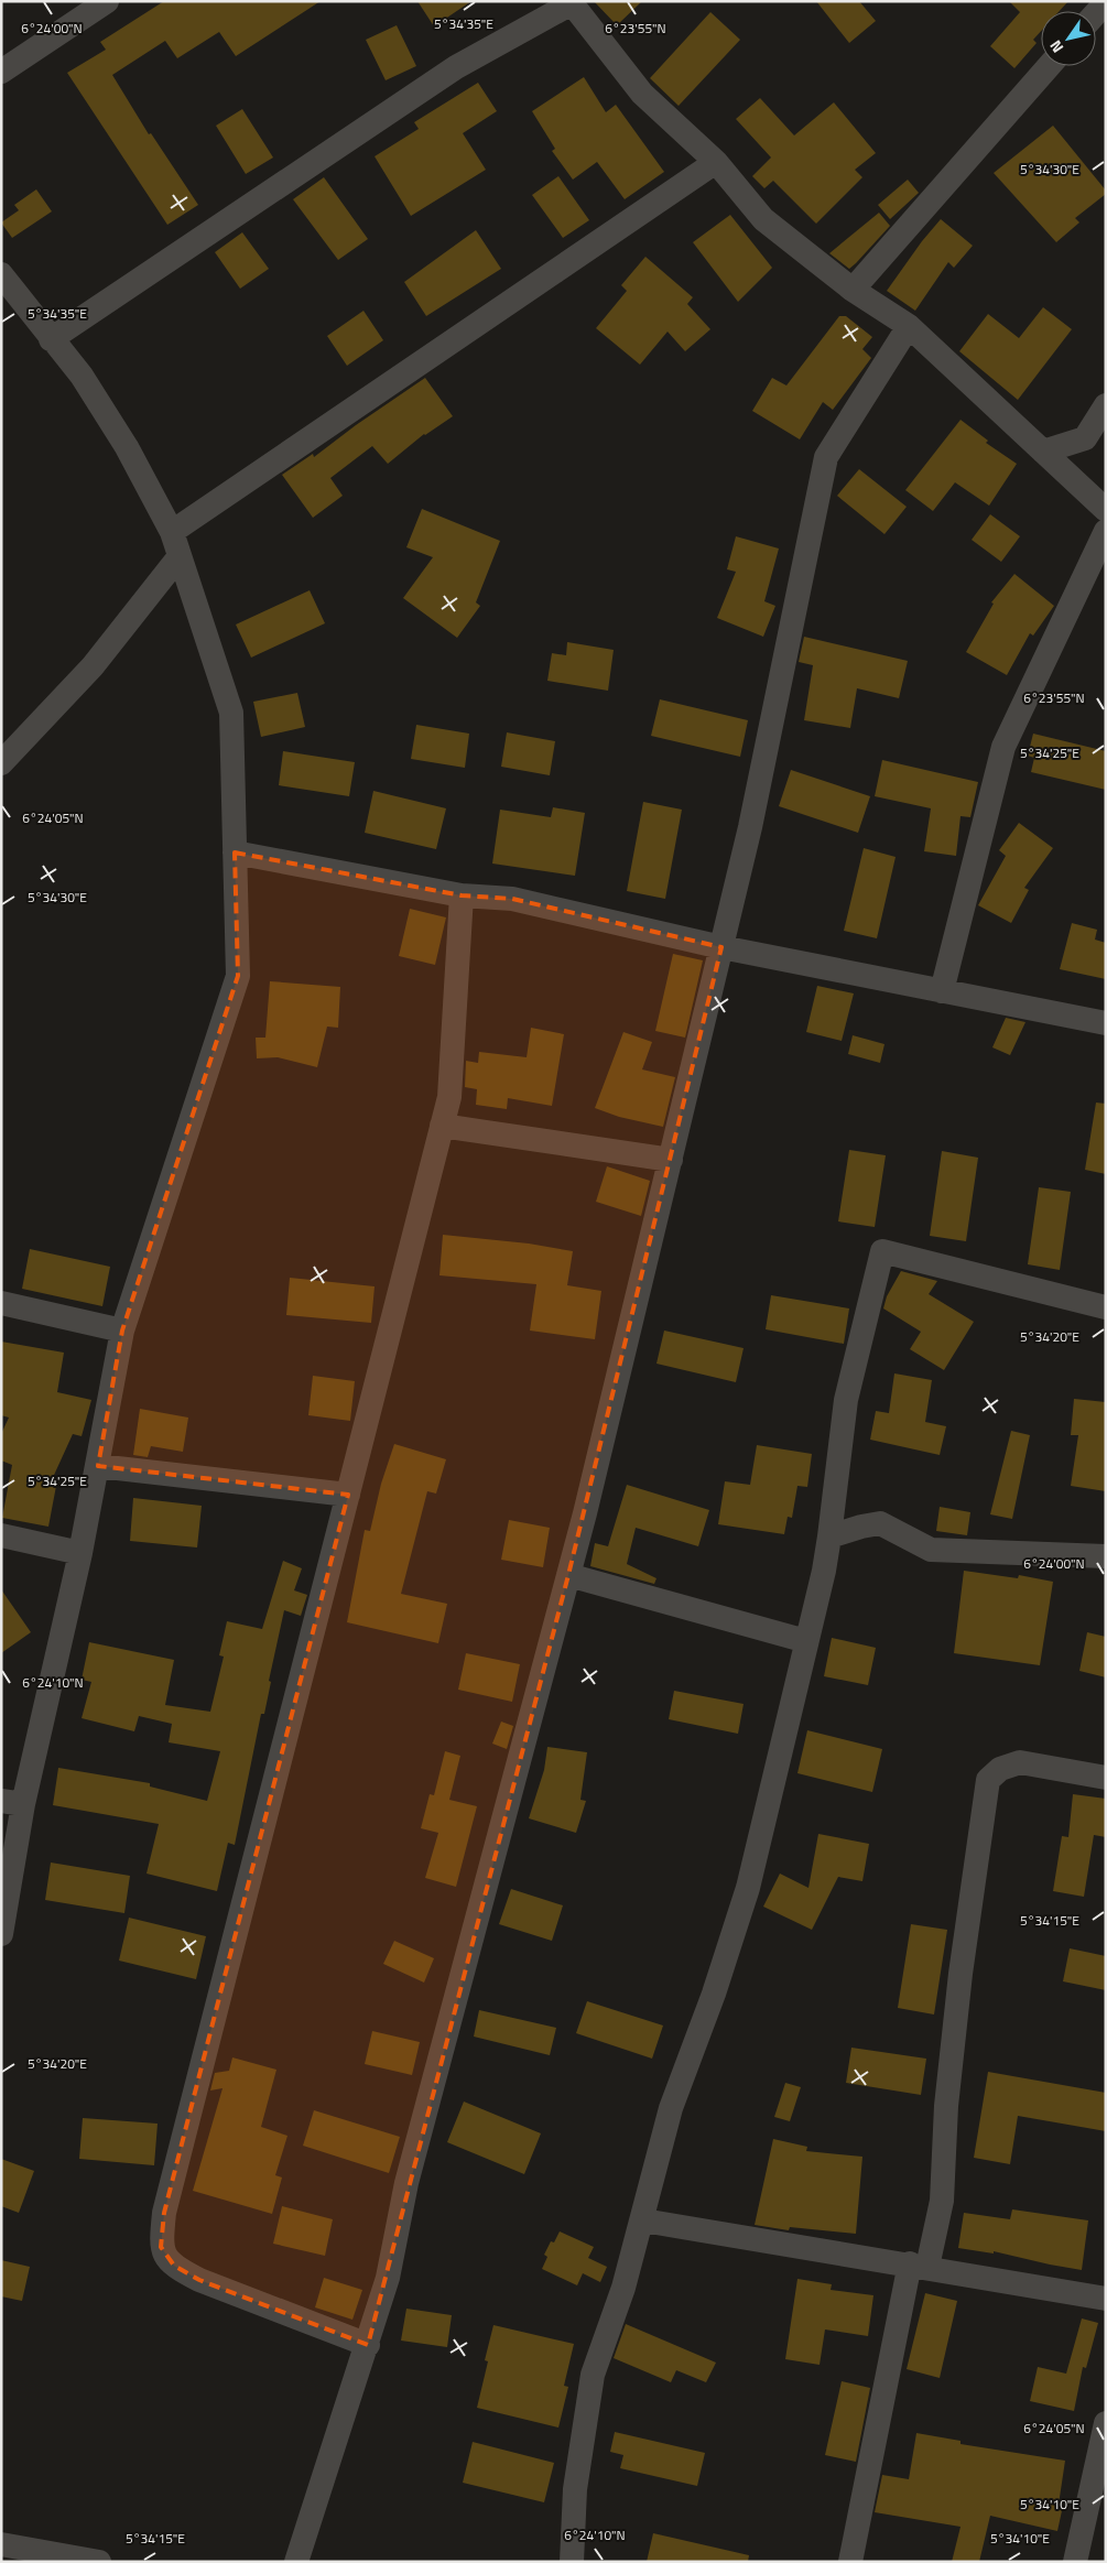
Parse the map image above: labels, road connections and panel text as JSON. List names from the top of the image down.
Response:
{
  "north": "bottom left",
  "coordinates": [
    "5°34'35\"E",
    "6°24'00\"N",
    "6°23'55\"N",
    "5°34'30\"E",
    "5°34'25\"E",
    "6°24'05\"N",
    "5°34'20\"E",
    "6°24'10\"N",
    "5°34'15\"E",
    "5°34'10\"E"
  ]
}
